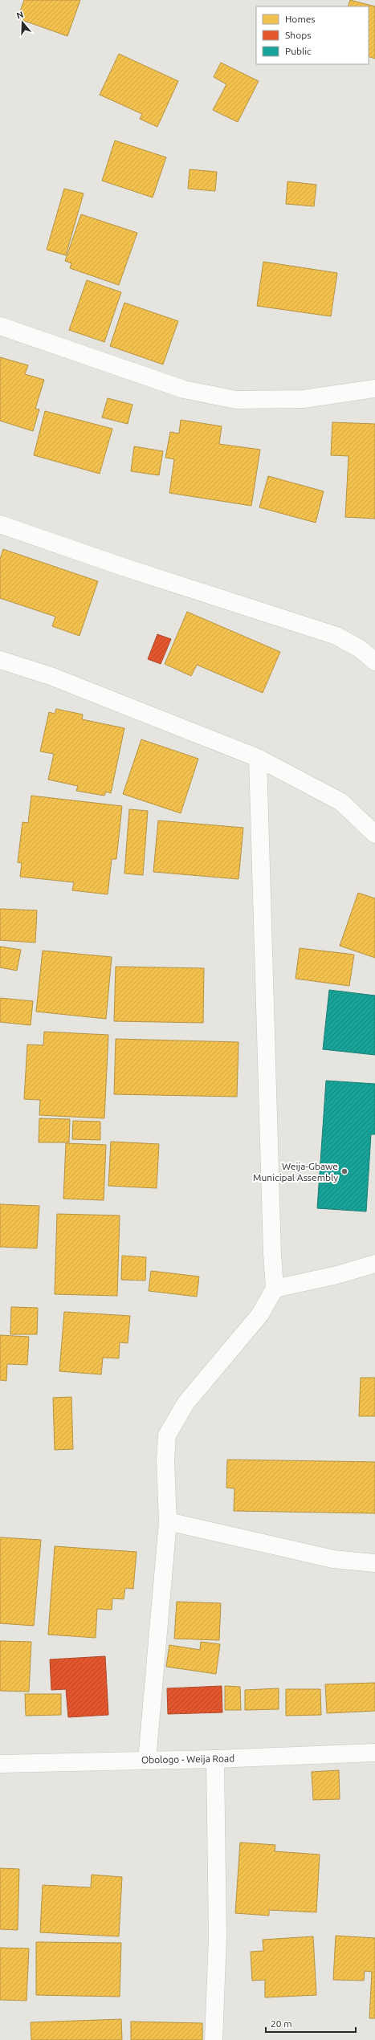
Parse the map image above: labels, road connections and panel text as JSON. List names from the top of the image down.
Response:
{
  "streets": {
    "street": ["Obologo - Weija Road"]
  },
  "places": ["Weija-Gbawe Municipal Assembly"],
  "legend": ["Homes", "Shops", "Public"],
  "scale_bar": "20 m",
  "north": "top"
}
